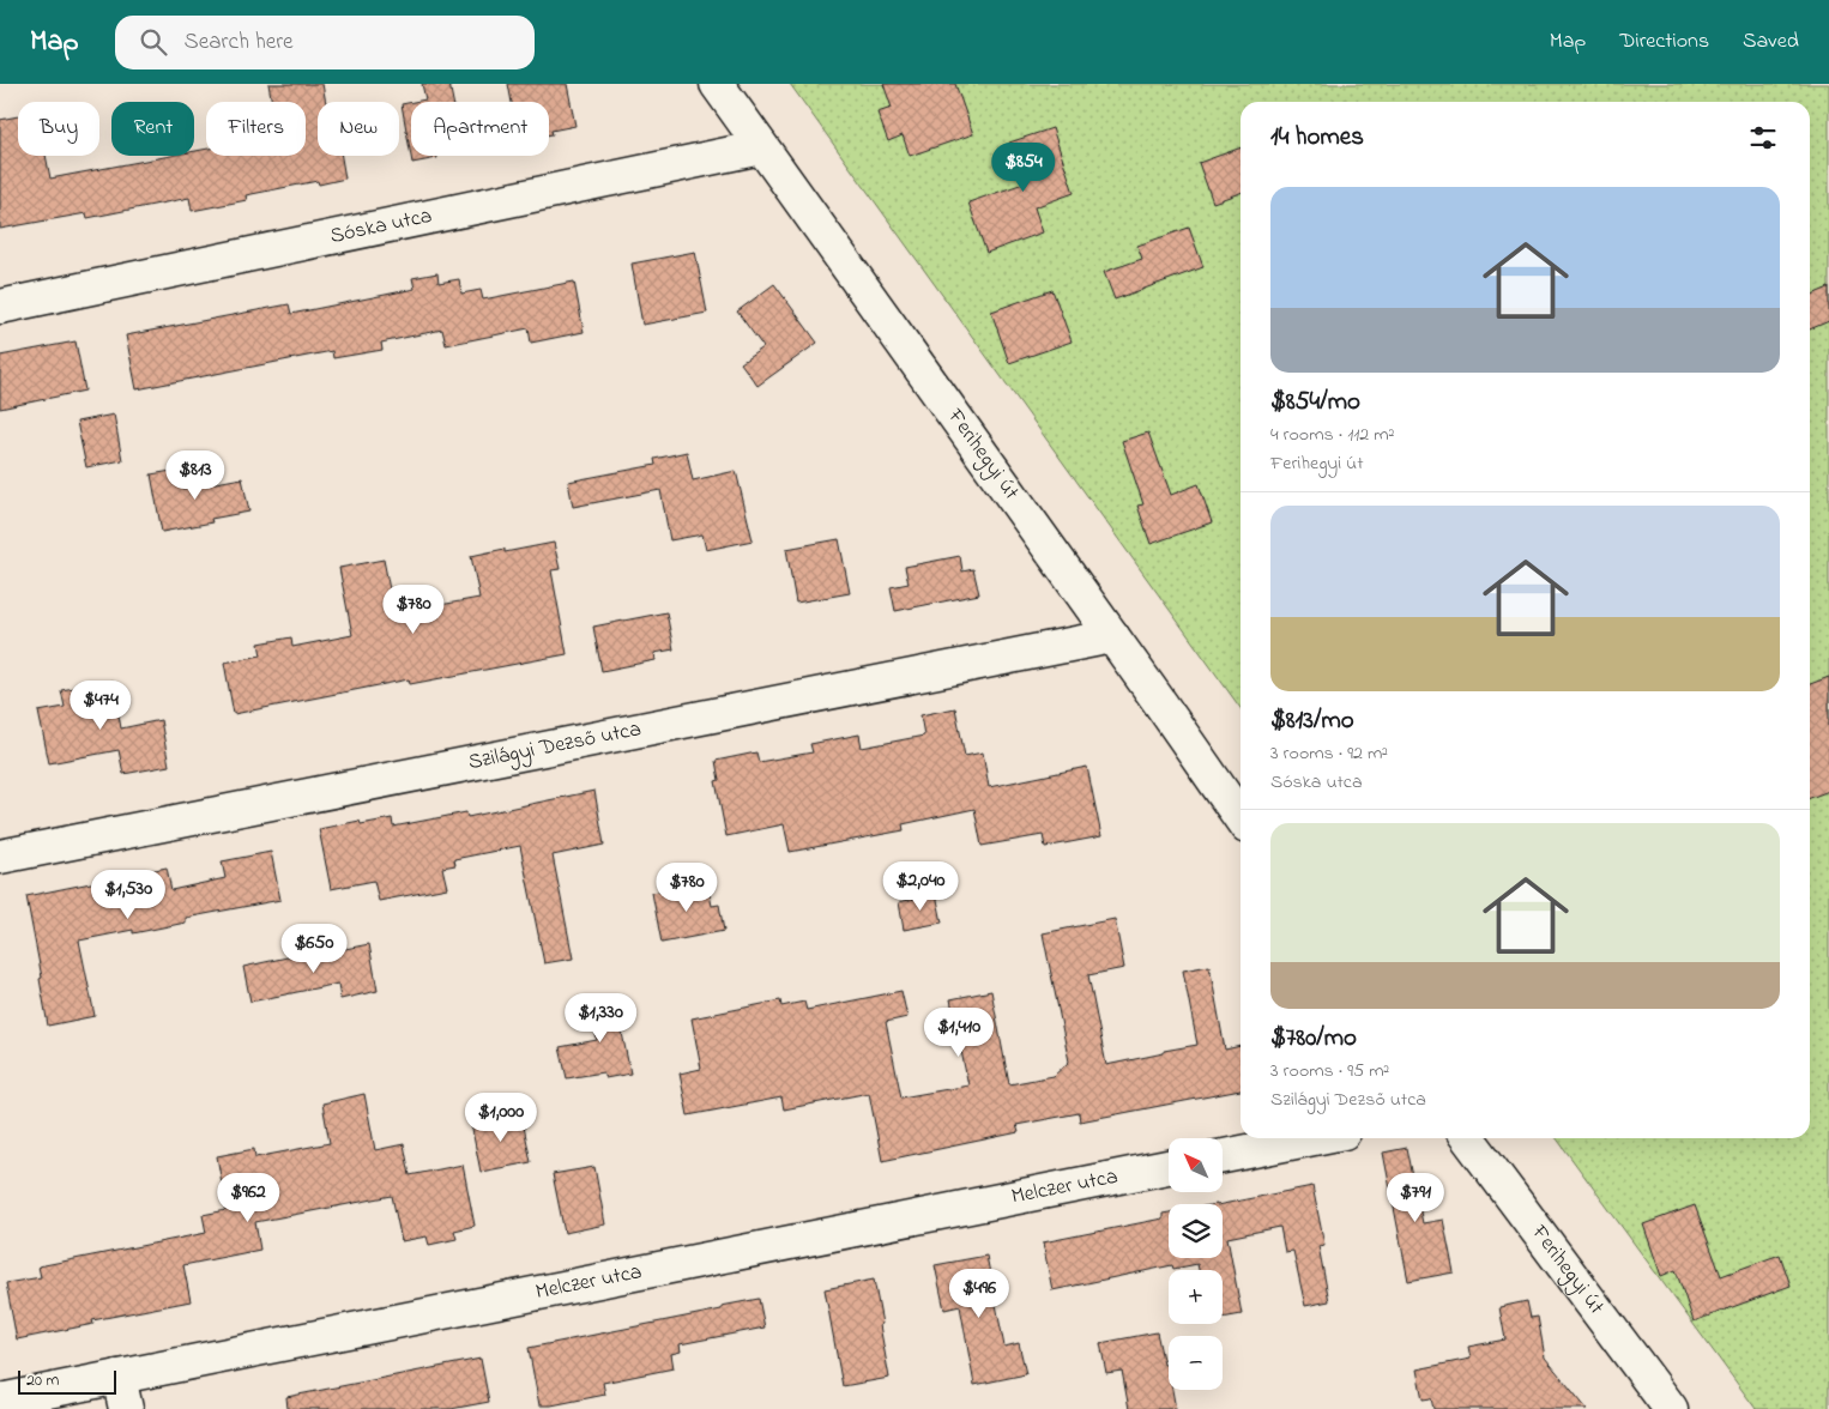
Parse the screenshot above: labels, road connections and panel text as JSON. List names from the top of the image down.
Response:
{
  "streets": {
    "street": [
      "Sóska utca",
      "Ferihegyi út",
      "Szilágyi Dezső utca",
      "Melczer utca"
    ]
  },
  "crossings": [
    ["Sóska utca", "Ferihegyi út"],
    ["Ferihegyi út", "Szilágyi Dezső utca"]
  ],
  "scale_bar": "20 m",
  "north": "top left",
  "page": {
    "header": "Map",
    "search": "Search here",
    "nav": ["Map", "Directions", "Saved"],
    "chip": [
      "Buy",
      "Rent",
      "Filters",
      "New",
      "Apartment"
    ],
    "heading": "14 homes",
    "price": [
      "$854",
      "$813",
      "$780",
      "$474",
      "$2,040",
      "$780",
      "$1,530",
      "$650",
      "$1,330",
      "$1,410",
      "$1,000",
      "$962",
      "$791",
      "$496"
    ],
    "list": [
      {
        "name": "$854/mo",
        "note": "4 rooms · 112 m² · Ferihegyi út"
      },
      {
        "name": "$813/mo",
        "note": "3 rooms · 92 m² · Sóska utca"
      },
      {
        "name": "$780/mo",
        "note": "3 rooms · 95 m² · Szilágyi Dezső utca"
      }
    ],
    "map_buttons": ["+", "−"],
    "scale": "20 m"
  }
}
